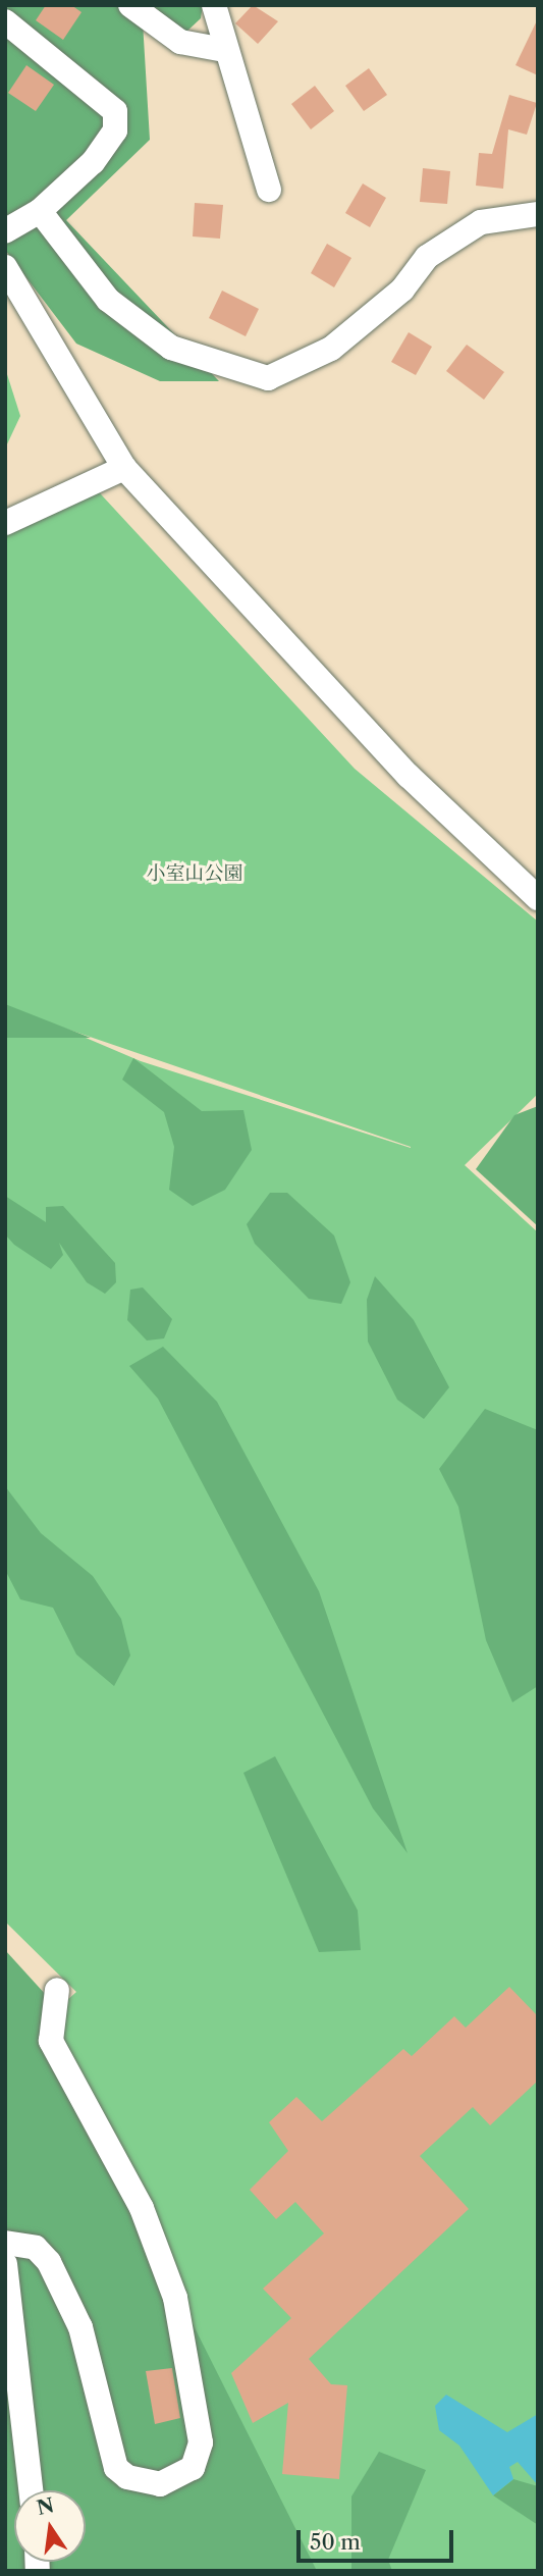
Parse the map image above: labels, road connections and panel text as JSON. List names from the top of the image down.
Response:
{
  "parks": ["小室山公園"],
  "scale_bar": "50 m",
  "north": "top"
}
